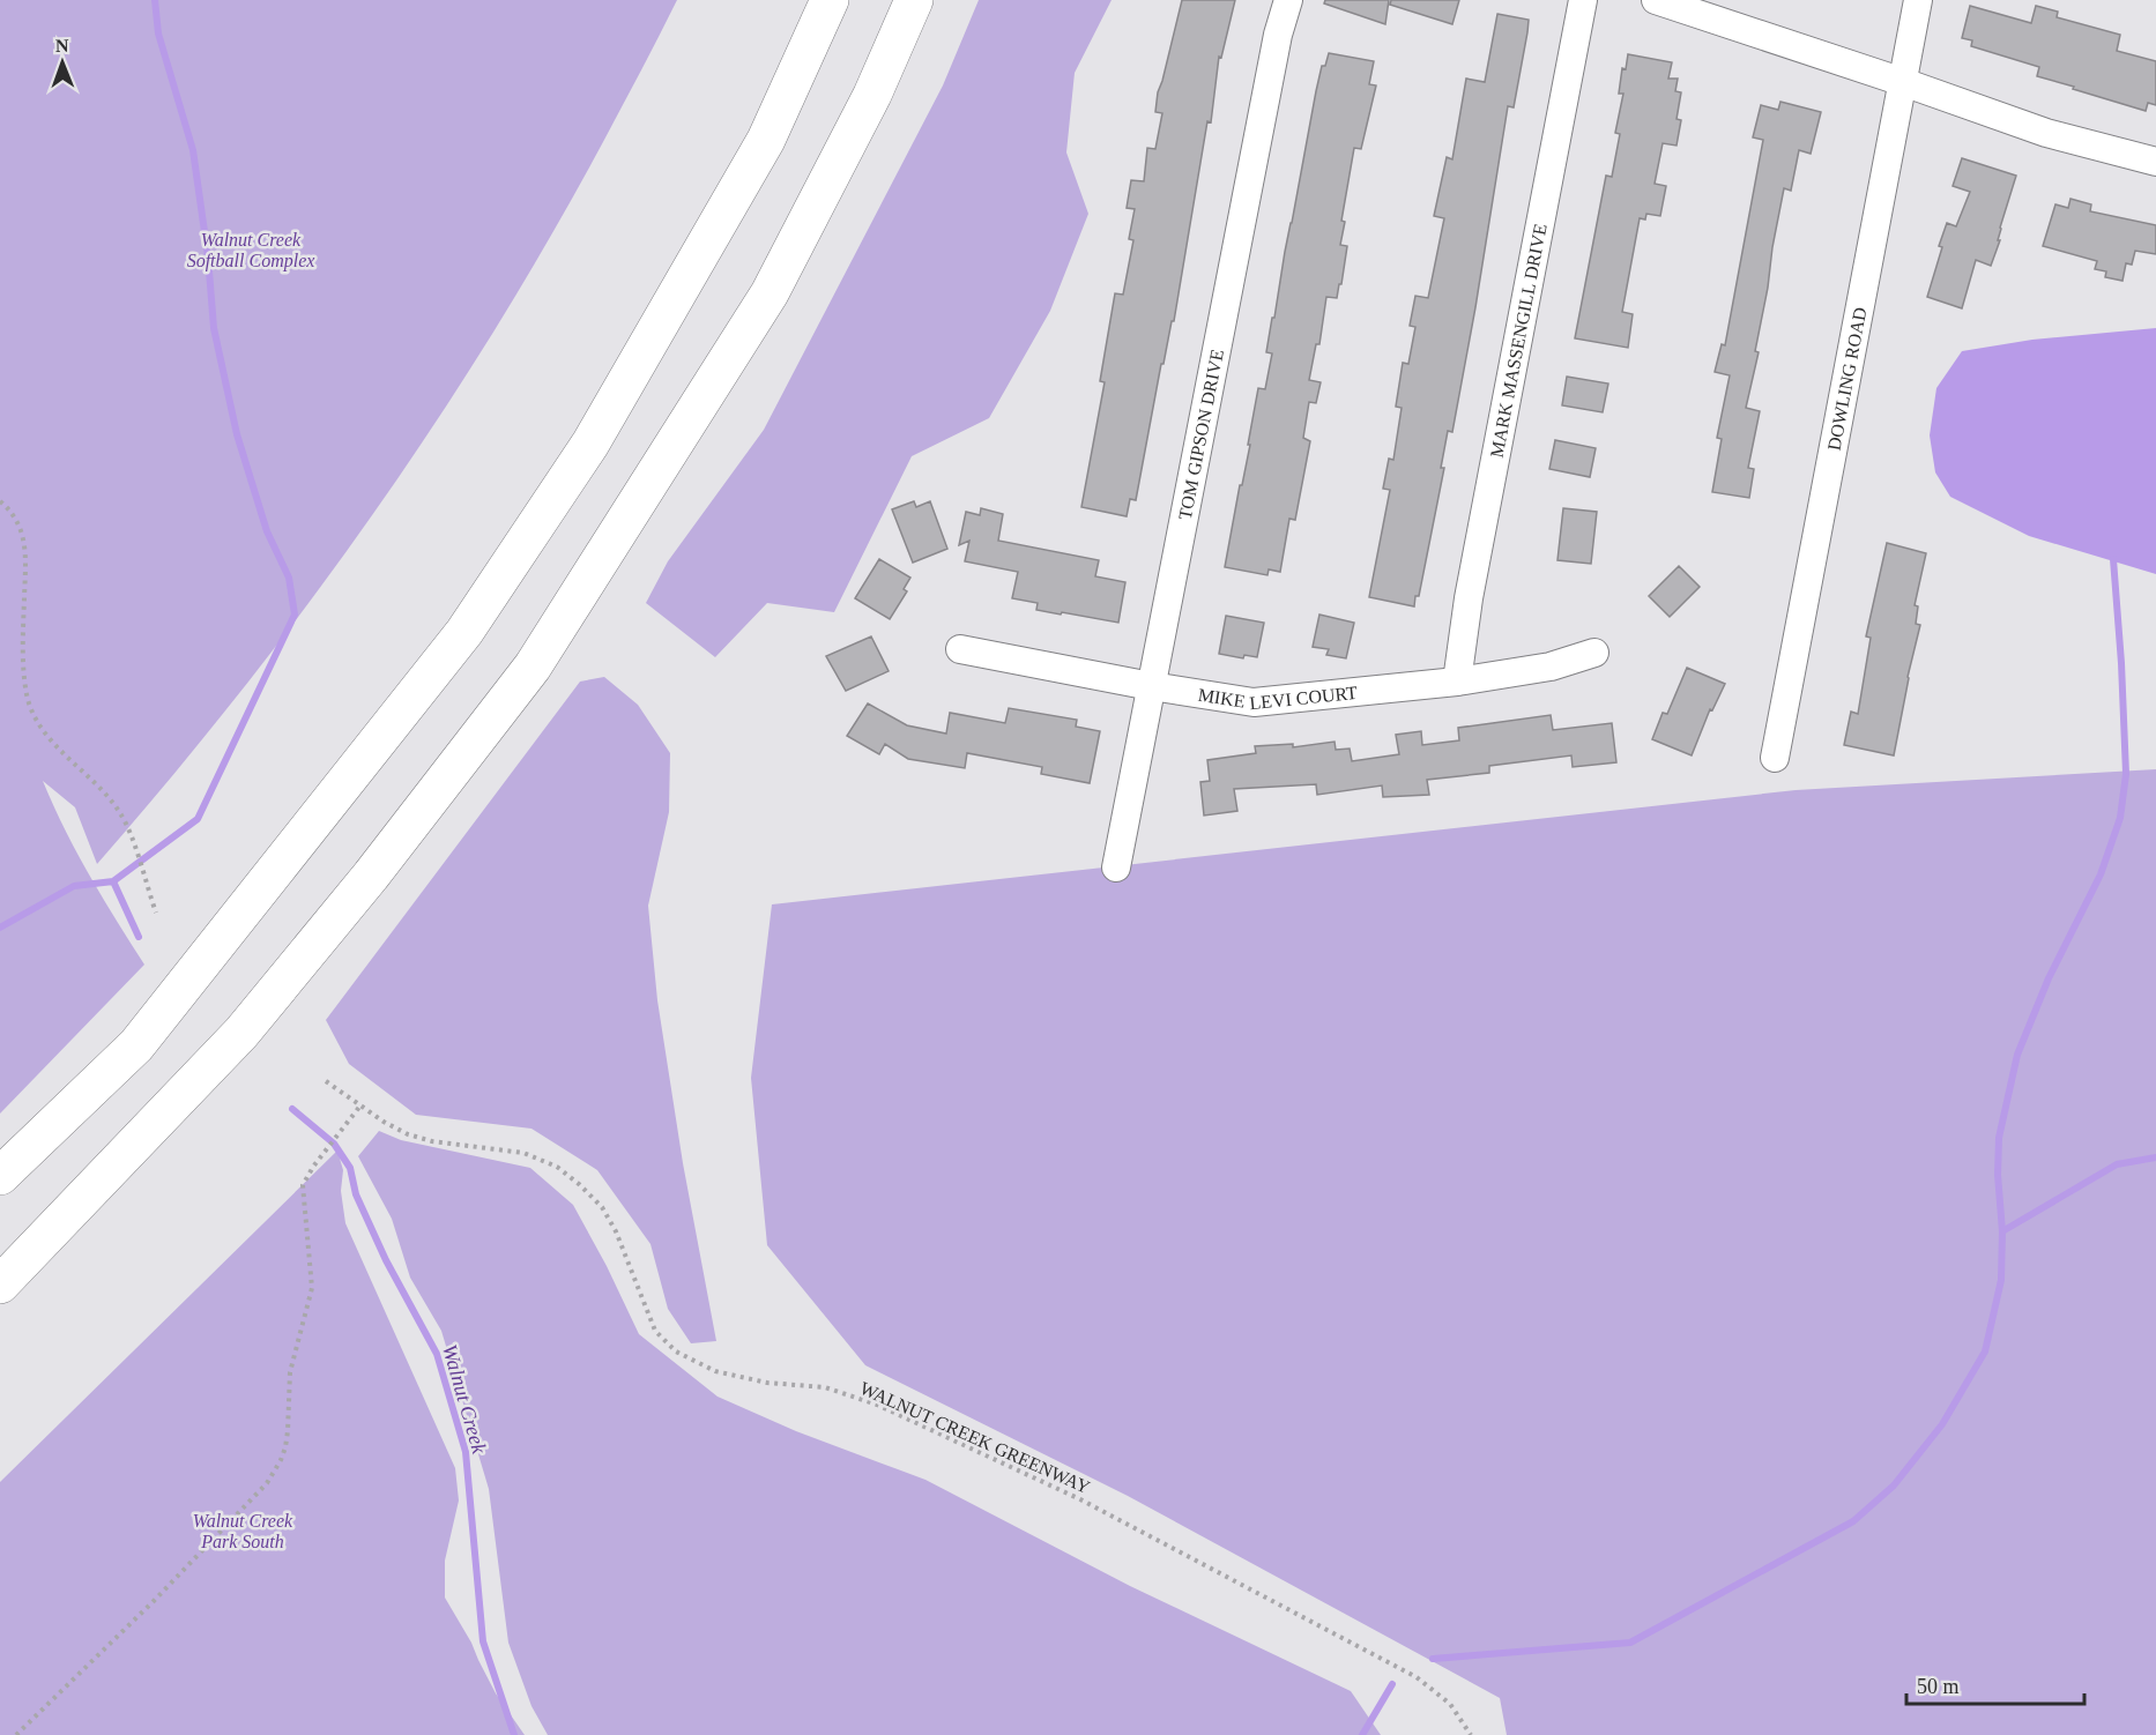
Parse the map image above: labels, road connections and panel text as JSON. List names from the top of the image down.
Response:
{
  "streets": {
    "street": [
      "MARK MASSENGILL DRIVE",
      "DOWLING ROAD",
      "TOM GIPSON DRIVE",
      "MIKE LEVI COURT"
    ],
    "path": ["WALNUT CREEK GREENWAY"]
  },
  "crossings": [
    ["MARK MASSENGILL DRIVE", "MIKE LEVI COURT"],
    ["TOM GIPSON DRIVE", "MIKE LEVI COURT"]
  ],
  "water": ["Walnut Creek"],
  "parks": ["Walnut Creek Softball Complex", "Walnut Creek Park South"],
  "scale_bar": "50 m",
  "north": "top"
}
